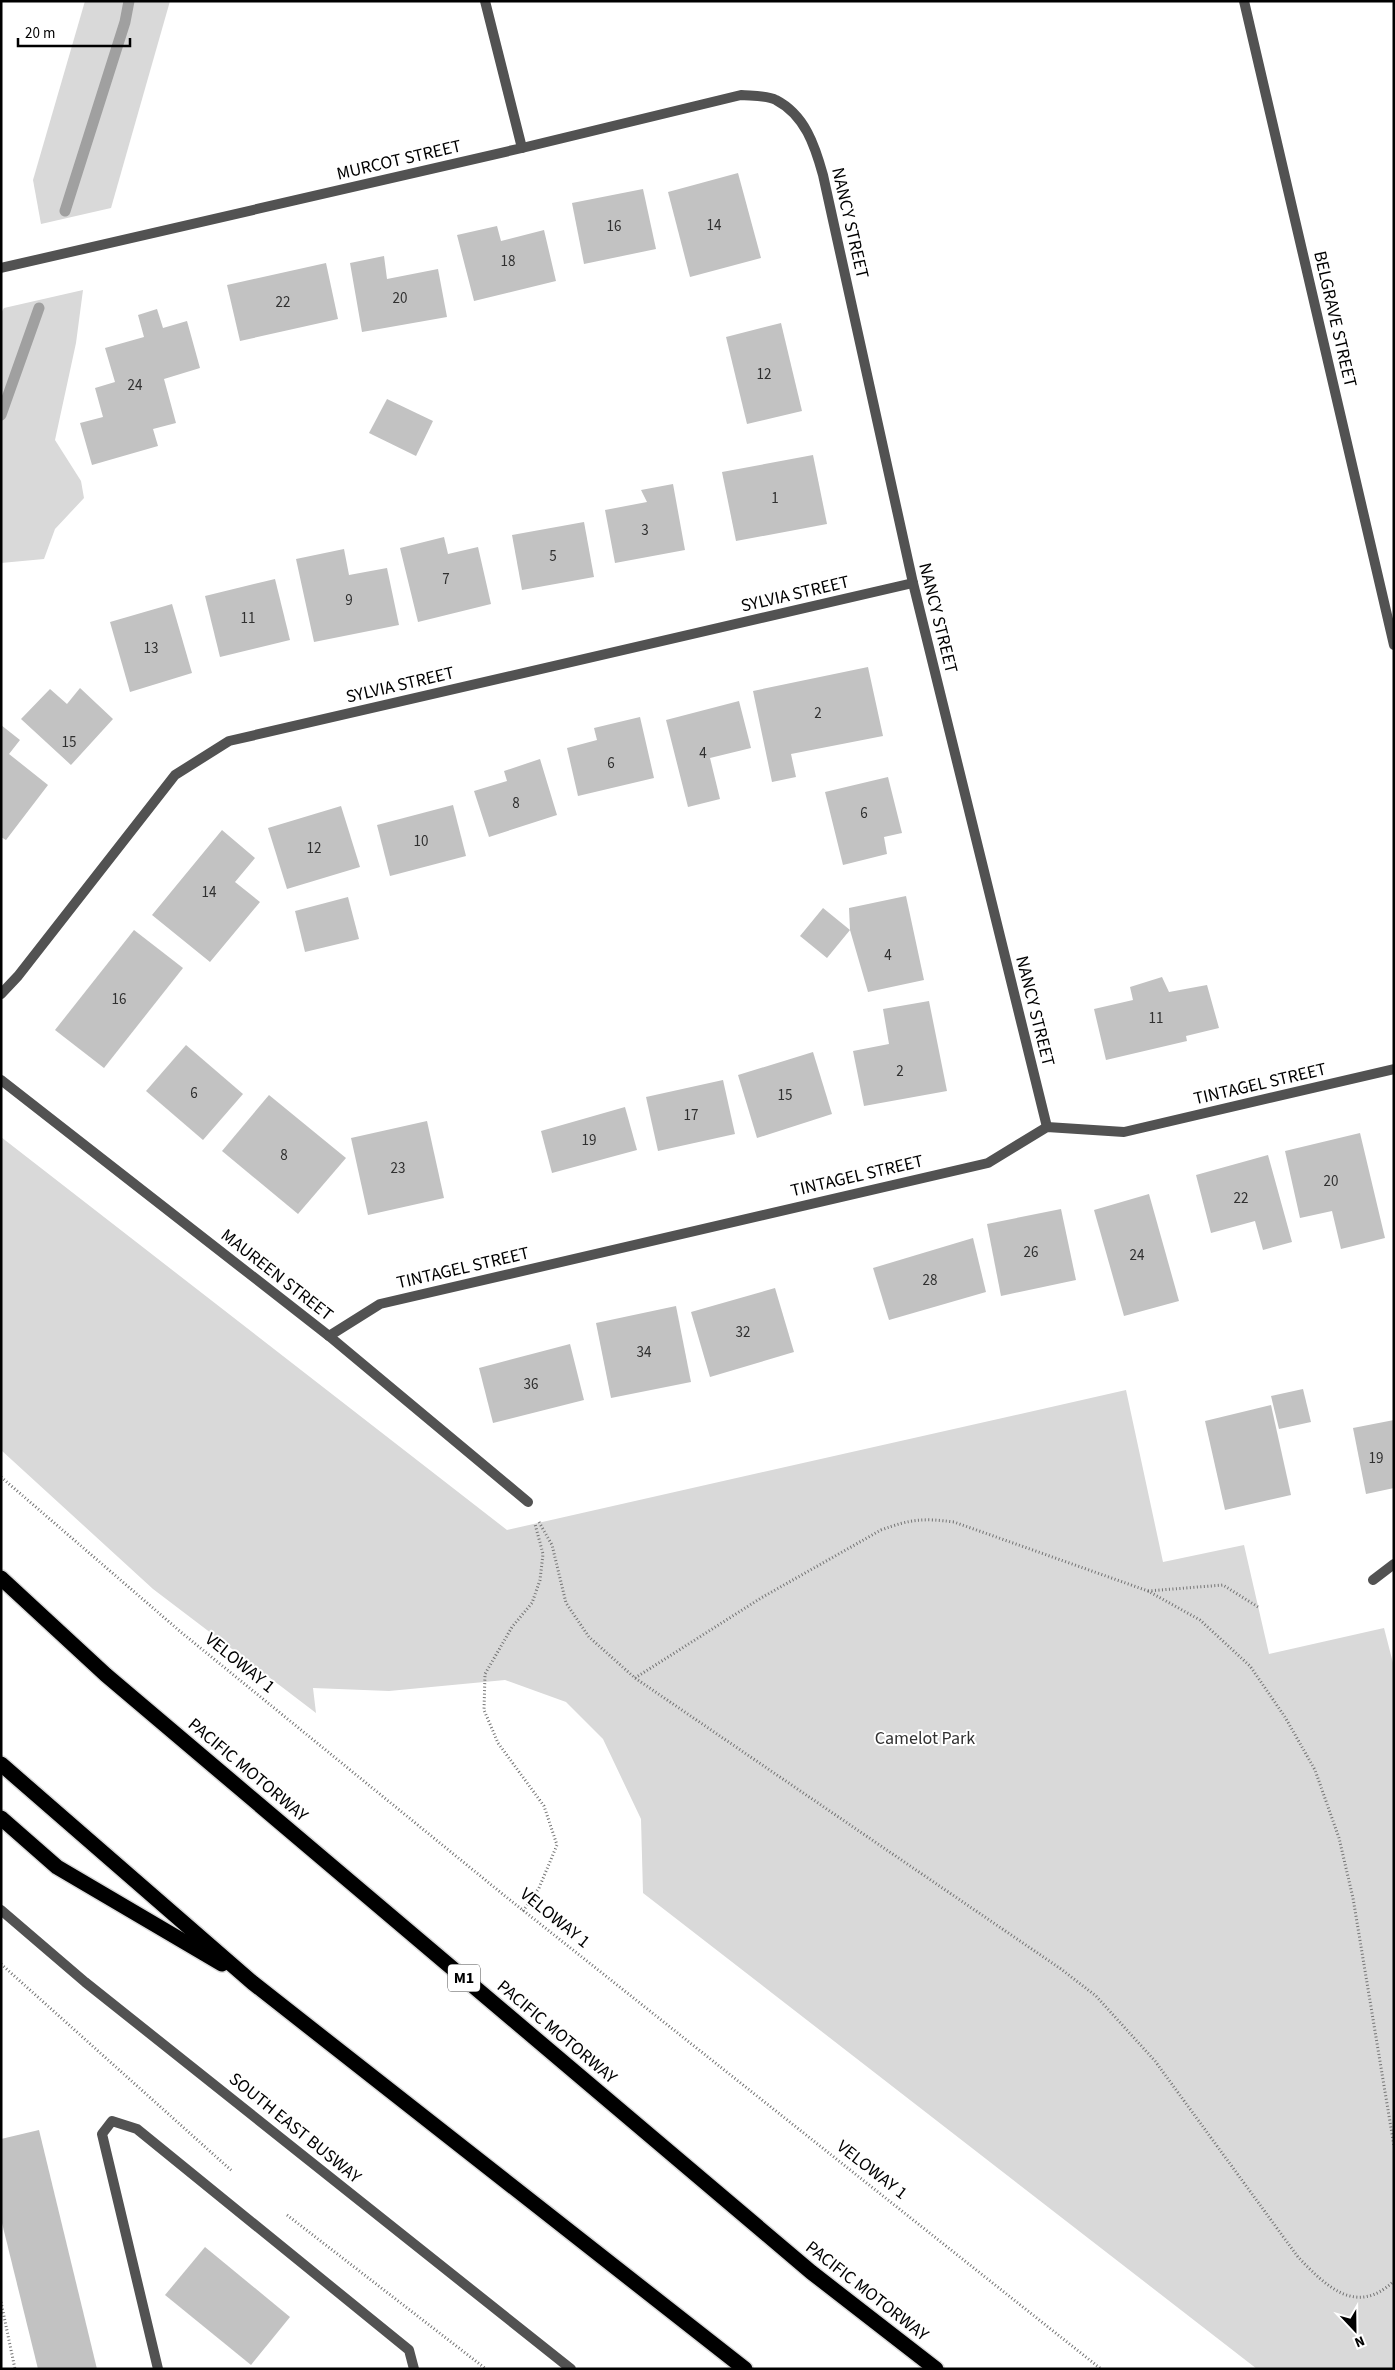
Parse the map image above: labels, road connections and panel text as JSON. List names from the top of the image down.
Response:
{
  "streets": {
    "highway": ["PACIFIC MOTORWAY", "M1"],
    "street": [
      "MURCOT STREET",
      "NANCY STREET",
      "BELGRAVE STREET",
      "SYLVIA STREET",
      "TINTAGEL STREET",
      "MAUREEN STREET",
      "SOUTH EAST BUSWAY"
    ],
    "path": ["VELOWAY 1"]
  },
  "crossings": [
    ["MURCOT STREET", "NANCY STREET"],
    ["NANCY STREET", "SYLVIA STREET"],
    ["NANCY STREET", "TINTAGEL STREET"],
    ["TINTAGEL STREET", "MAUREEN STREET"]
  ],
  "parks": ["Camelot Park"],
  "house_numbers": [
    "14",
    "16",
    "18",
    "20",
    "22",
    "12",
    "24",
    "1",
    "3",
    "5",
    "7",
    "9",
    "11",
    "13",
    "2",
    "15",
    "4",
    "6",
    "8",
    "6",
    "10",
    "12",
    "14",
    "4",
    "16",
    "11",
    "2",
    "6",
    "15",
    "17",
    "19",
    "8",
    "23",
    "20",
    "22",
    "26",
    "24",
    "28",
    "32",
    "34",
    "36",
    "19"
  ],
  "scale_bar": "20 m",
  "north": "bottom"
}
